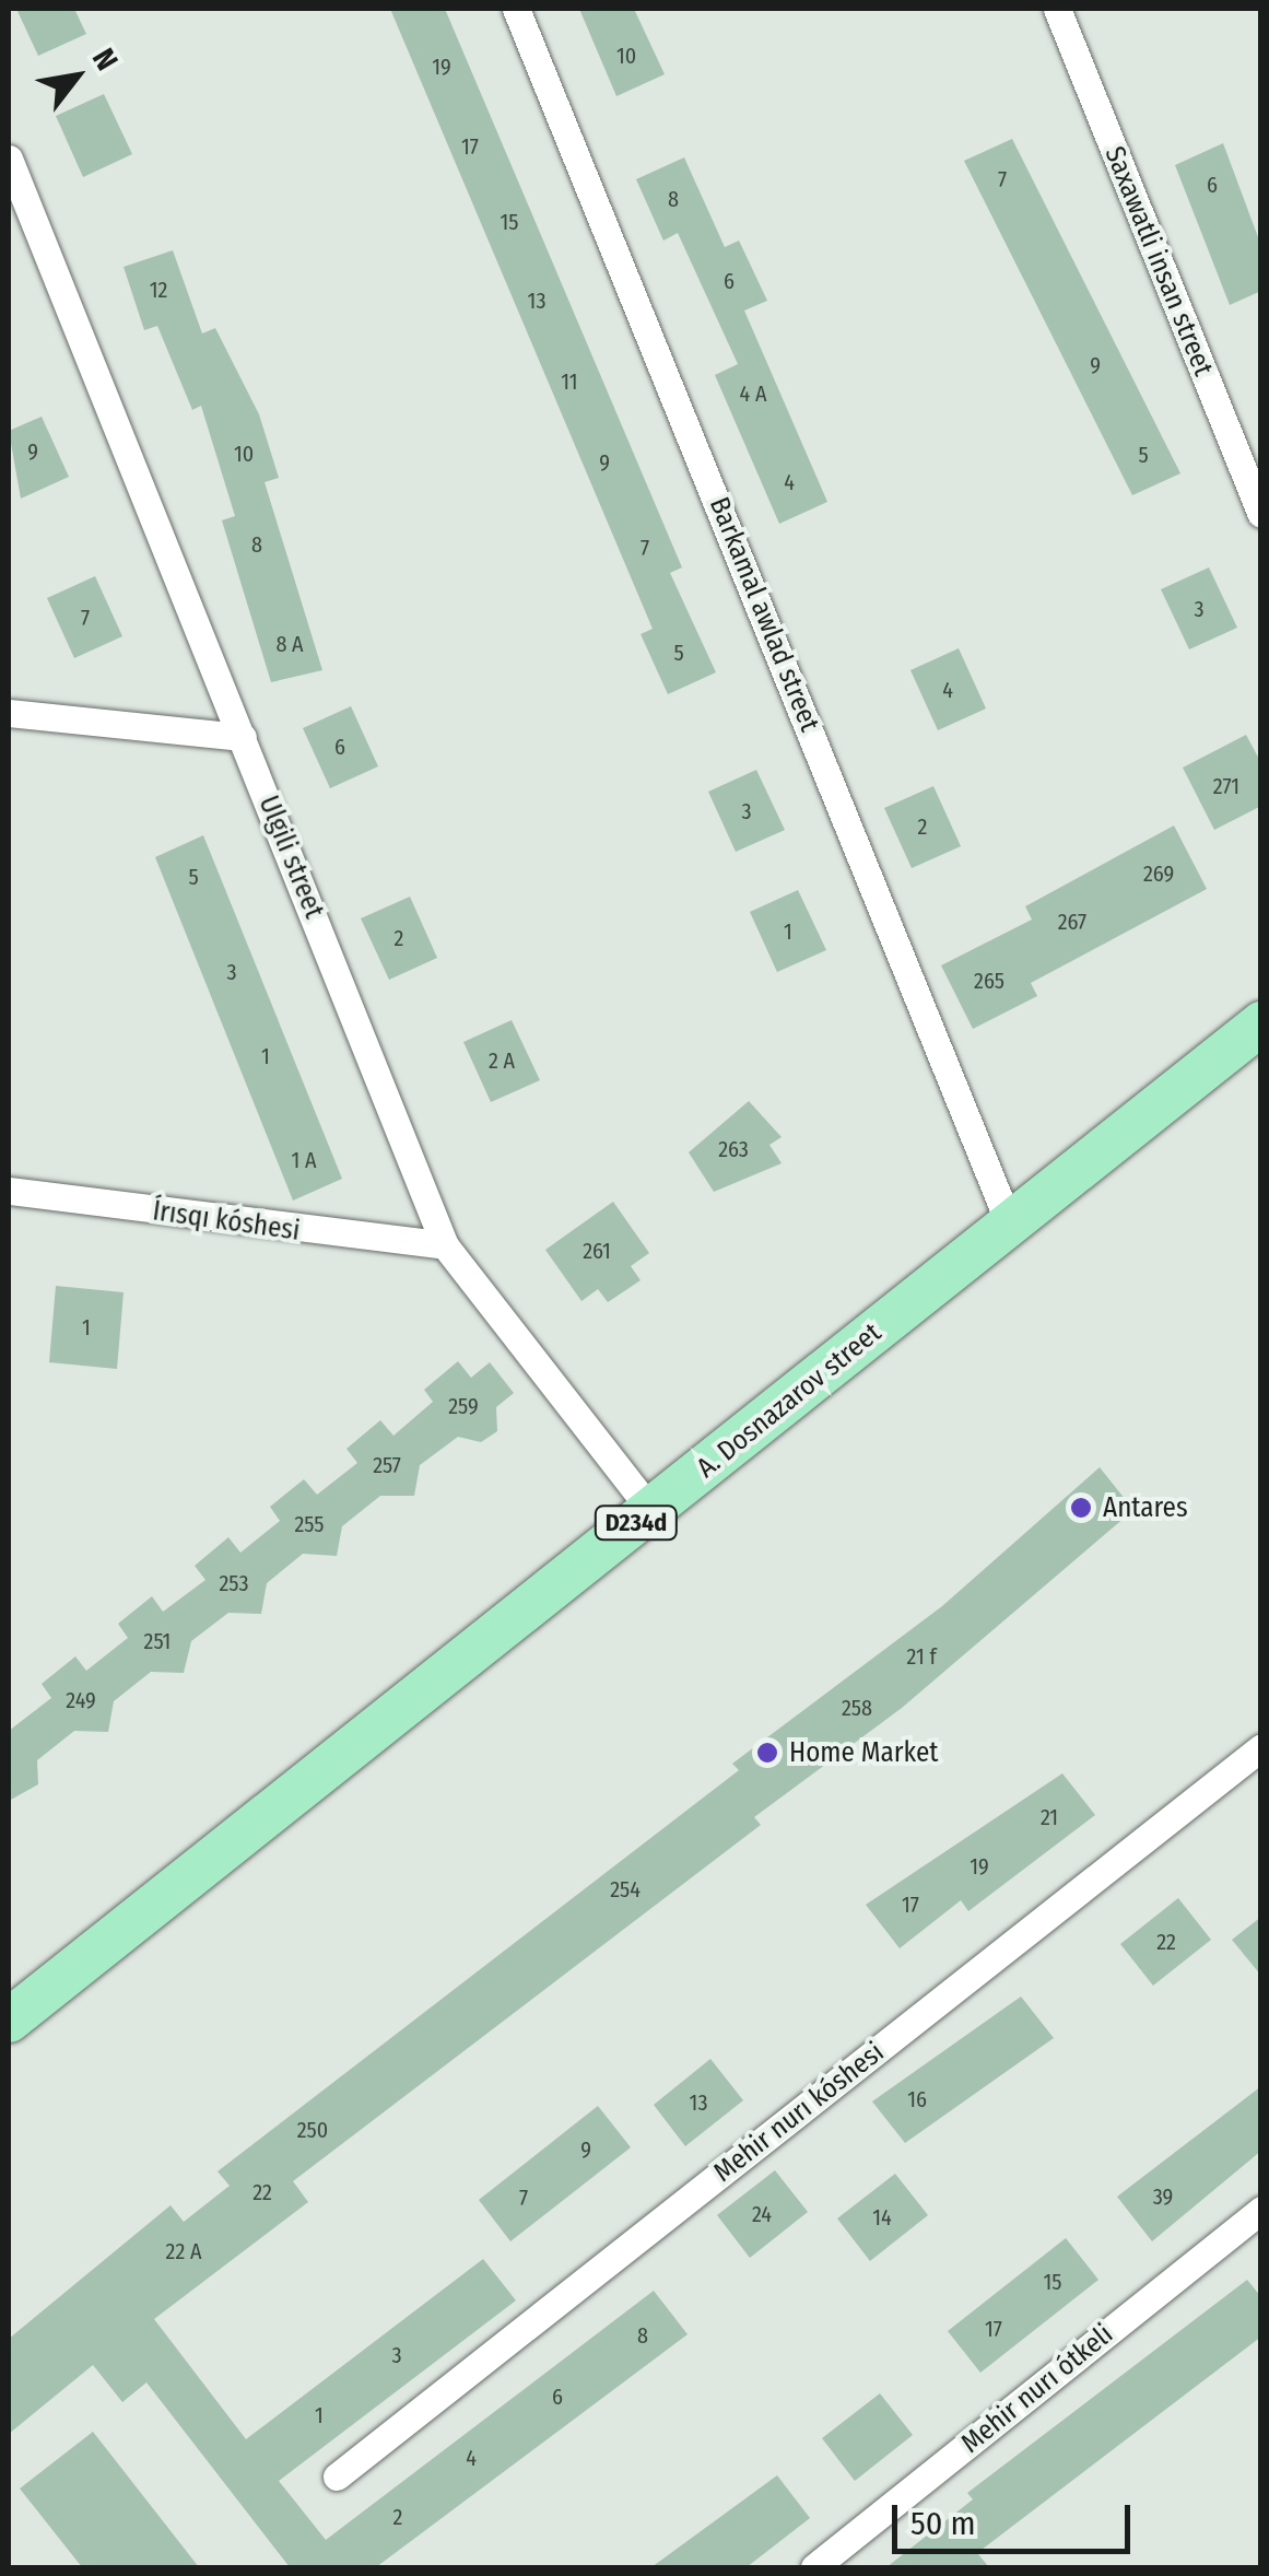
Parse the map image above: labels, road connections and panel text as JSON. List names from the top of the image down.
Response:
{
  "streets": {
    "main road": ["A. Dosnazarov street", "D234d"],
    "street": [
      "Saxawatli insan street",
      "Barkamal awlad street",
      "Ulgili street",
      "Írısqı kóshesi",
      "Mehir nurı kóshesi",
      "Mehir nurı ótkeli"
    ]
  },
  "crossings": [
    ["Barkamal awlad street", "A. Dosnazarov street"],
    ["Ulgili street", "Írısqı kóshesi"],
    ["Ulgili street", "A. Dosnazarov street"]
  ],
  "places": ["Antares", "Home Market"],
  "house_numbers": [
    "10",
    "19",
    "17",
    "7",
    "6",
    "8",
    "15",
    "6",
    "12",
    "13",
    "9",
    "11",
    "4 А",
    "9",
    "10",
    "5",
    "9",
    "4",
    "8",
    "7",
    "3",
    "7",
    "8 А",
    "5",
    "4",
    "6",
    "271",
    "3",
    "2",
    "269",
    "5",
    "267",
    "1",
    "2",
    "3",
    "265",
    "1",
    "2 А",
    "263",
    "1 А",
    "261",
    "1",
    "259",
    "257",
    "255",
    "253",
    "251",
    "21 f",
    "249",
    "258",
    "21",
    "19",
    "254",
    "17",
    "22",
    "16",
    "13",
    "250",
    "9",
    "22",
    "39",
    "7",
    "24",
    "14",
    "22 А",
    "15",
    "17",
    "8",
    "3",
    "6",
    "1",
    "4",
    "2"
  ],
  "scale_bar": "50 m",
  "north": "top right"
}
